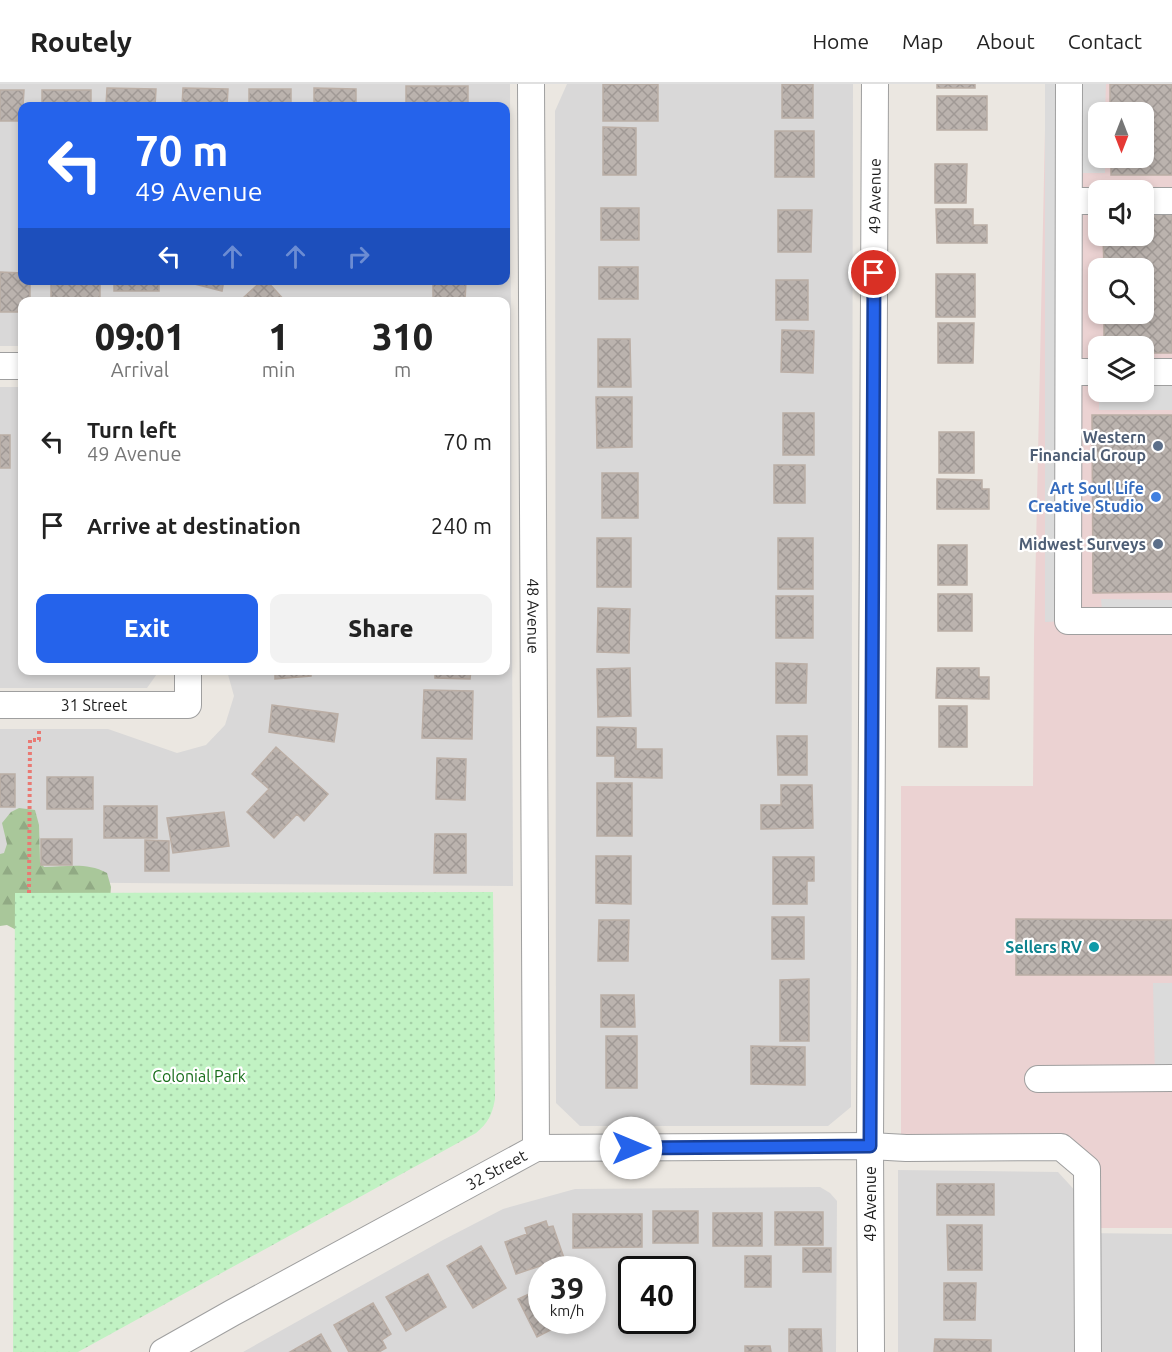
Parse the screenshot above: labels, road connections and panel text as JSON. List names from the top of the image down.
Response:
{
  "streets": {
    "street": [
      "49 Avenue",
      "48 Avenue",
      "31 Street",
      "32 Street"
    ]
  },
  "crossings": [
    ["49 Avenue", "32 Street"],
    ["48 Avenue", "32 Street"]
  ],
  "parks": ["Colonial Park"],
  "places": [
    "Western Financial Group",
    "Art Soul Life Creative Studio",
    "Midwest Surveys",
    "Sellers RV"
  ],
  "north": "bottom",
  "page": {
    "header": "Routely",
    "nav": [
      "Home",
      "Map",
      "About",
      "Contact"
    ],
    "turn": ["70 m", "49 Avenue"],
    "eta": [
      "09:01",
      "Arrival",
      "1",
      "min",
      "310",
      "m"
    ],
    "list": [
      {
        "name": "Turn left",
        "note": "49 Avenue",
        "value": "70 m"
      },
      {
        "name": "Arrive at destination",
        "value": "240 m"
      }
    ],
    "buttons": ["Exit", "Share"],
    "speed": "39 km/h",
    "limit": "40"
  }
}
